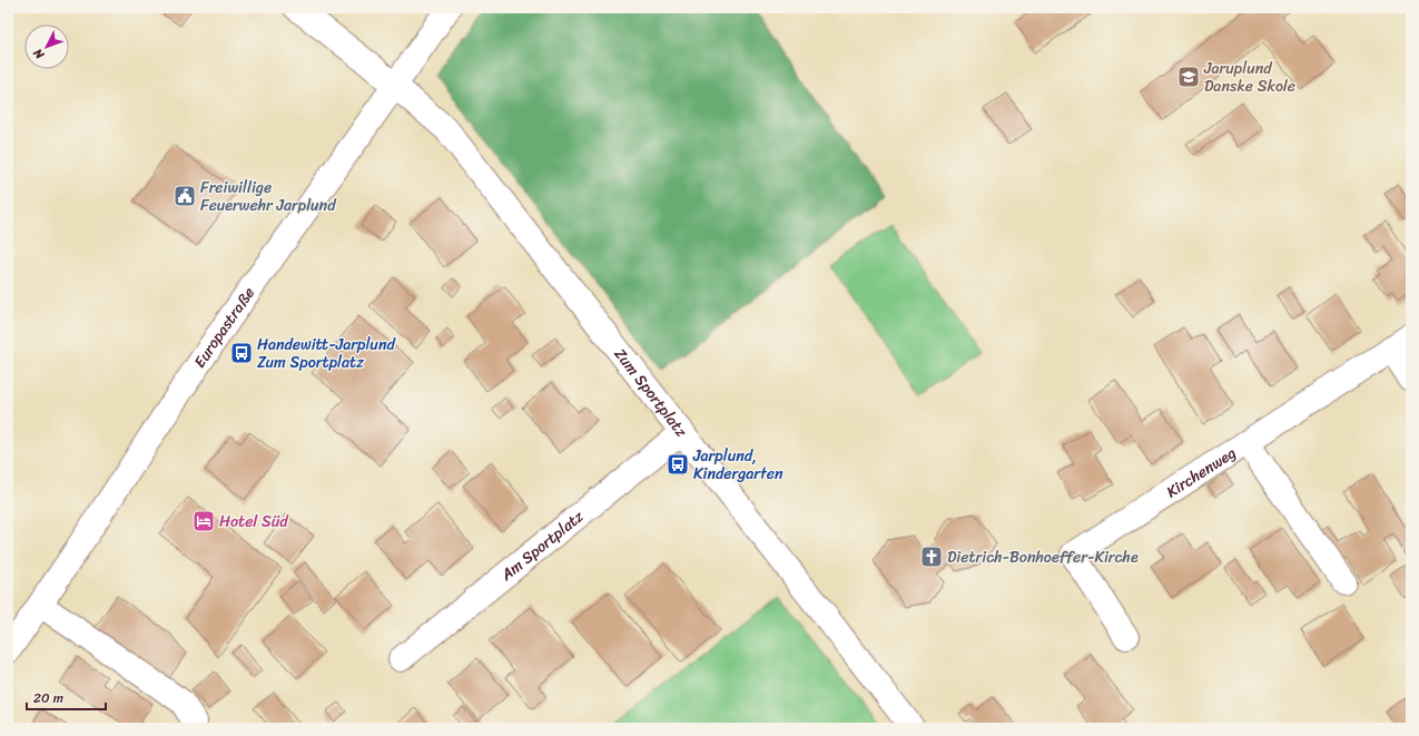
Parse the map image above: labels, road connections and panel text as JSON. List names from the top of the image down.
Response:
{
  "streets": {
    "street": [
      "Europastraße",
      "Zum Sportplatz",
      "Kirchenweg",
      "Am Sportplatz"
    ]
  },
  "crossings": [
    ["Europastraße", "Zum Sportplatz"],
    ["Zum Sportplatz", "Am Sportplatz"]
  ],
  "places": {
    "school or university": ["Jaruplund Danske Skole"],
    "public building": ["Freiwillige Feuerwehr Jarplund"],
    "bus stop": ["Handewitt-Jarplund Zum Sportplatz", "Jarplund, Kindergarten"],
    "hotel": ["Hotel Süd"],
    "church": ["Dietrich-Bonhoeffer-Kirche"]
  },
  "scale_bar": "20 m",
  "north": "bottom left"
}
